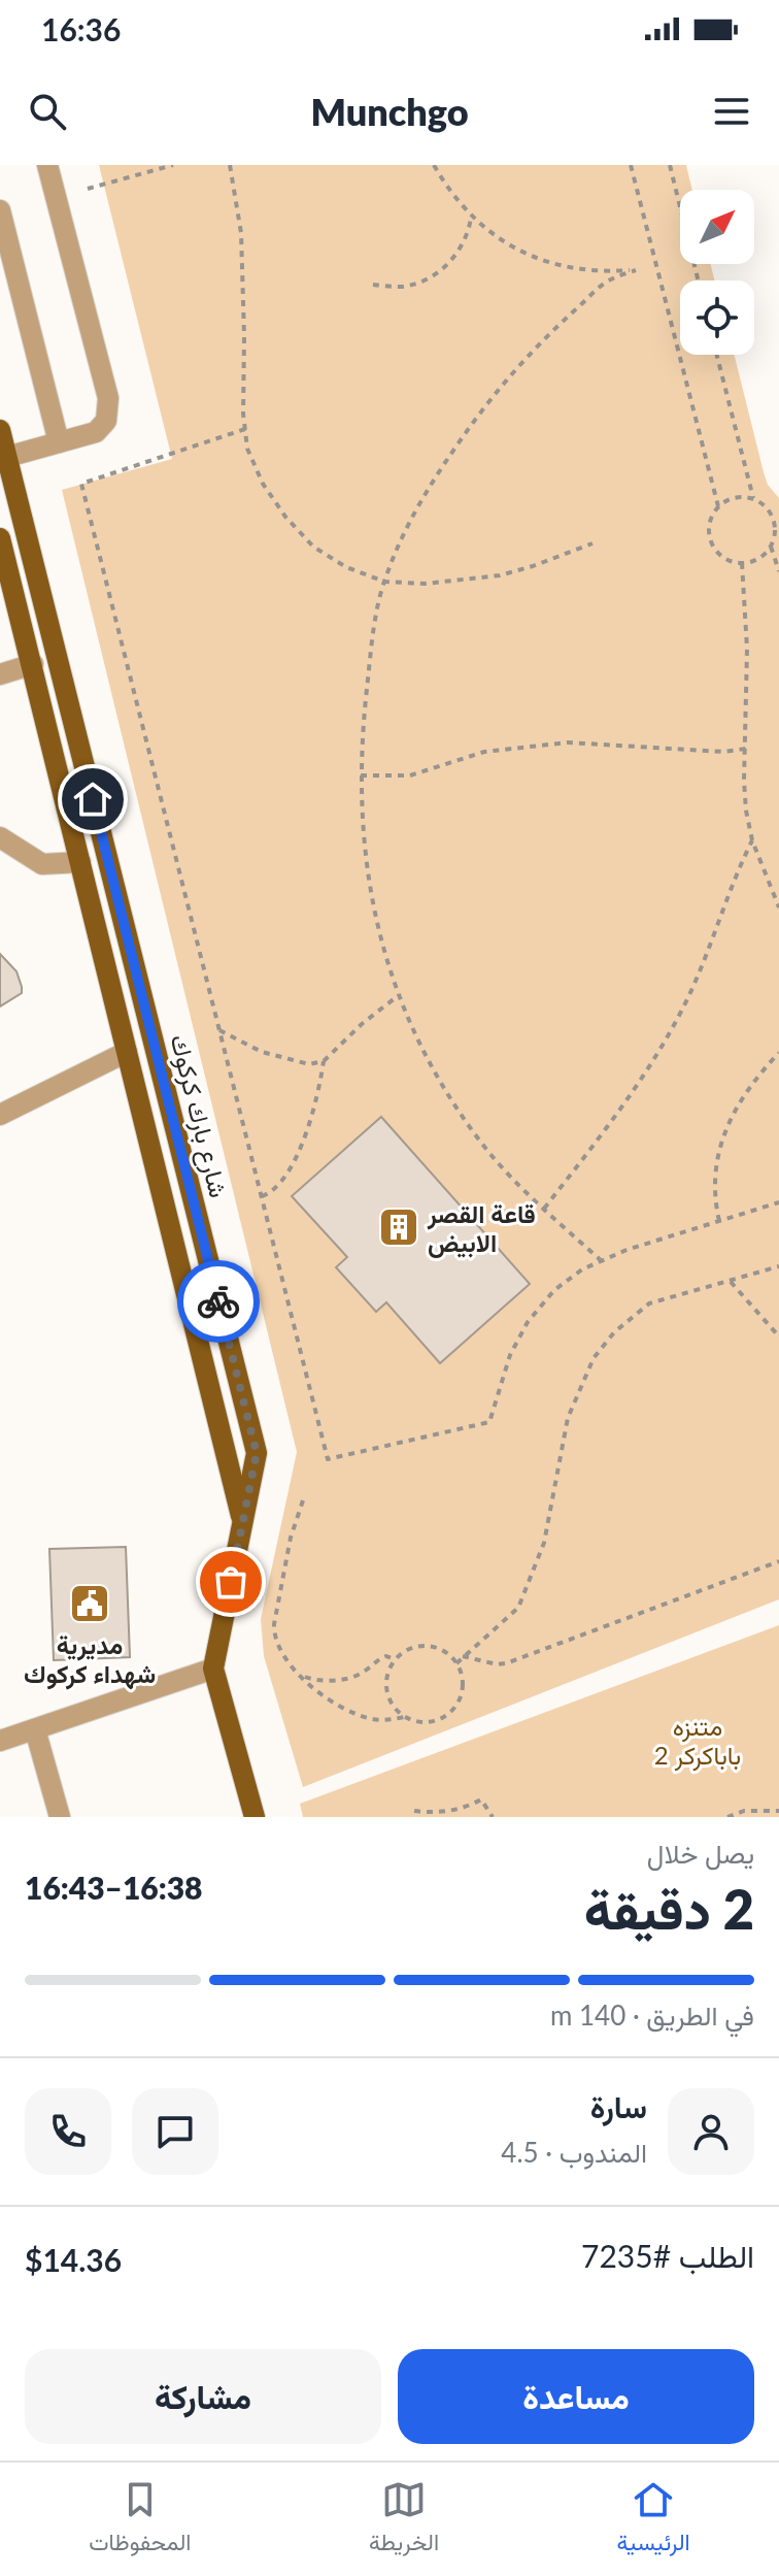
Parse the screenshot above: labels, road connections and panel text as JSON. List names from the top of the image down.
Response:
{
  "streets": {
    "main road": ["شارع بارك كركوك"]
  },
  "parks": ["متنزه باباكركر 2"],
  "places": {
    "building": ["قاعة القصر الابيض"],
    "public building": ["مديرية شهداء كركوك"]
  },
  "north": "top right",
  "page": {
    "status": "16:36",
    "header": "Munchgo",
    "heading": ["2 دقيقة", "يصل خلال", "16:38–16:43"],
    "panel": [
      "سارة",
      "المندوب · 4.5",
      "الطلب #7235",
      "$14.36"
    ],
    "bar": "في الطريق · 140 m",
    "buttons": ["مساعدة", "مشاركة"],
    "tabs": ["الرئيسية", "الخريطة", "المحفوظات"]
  }
}
